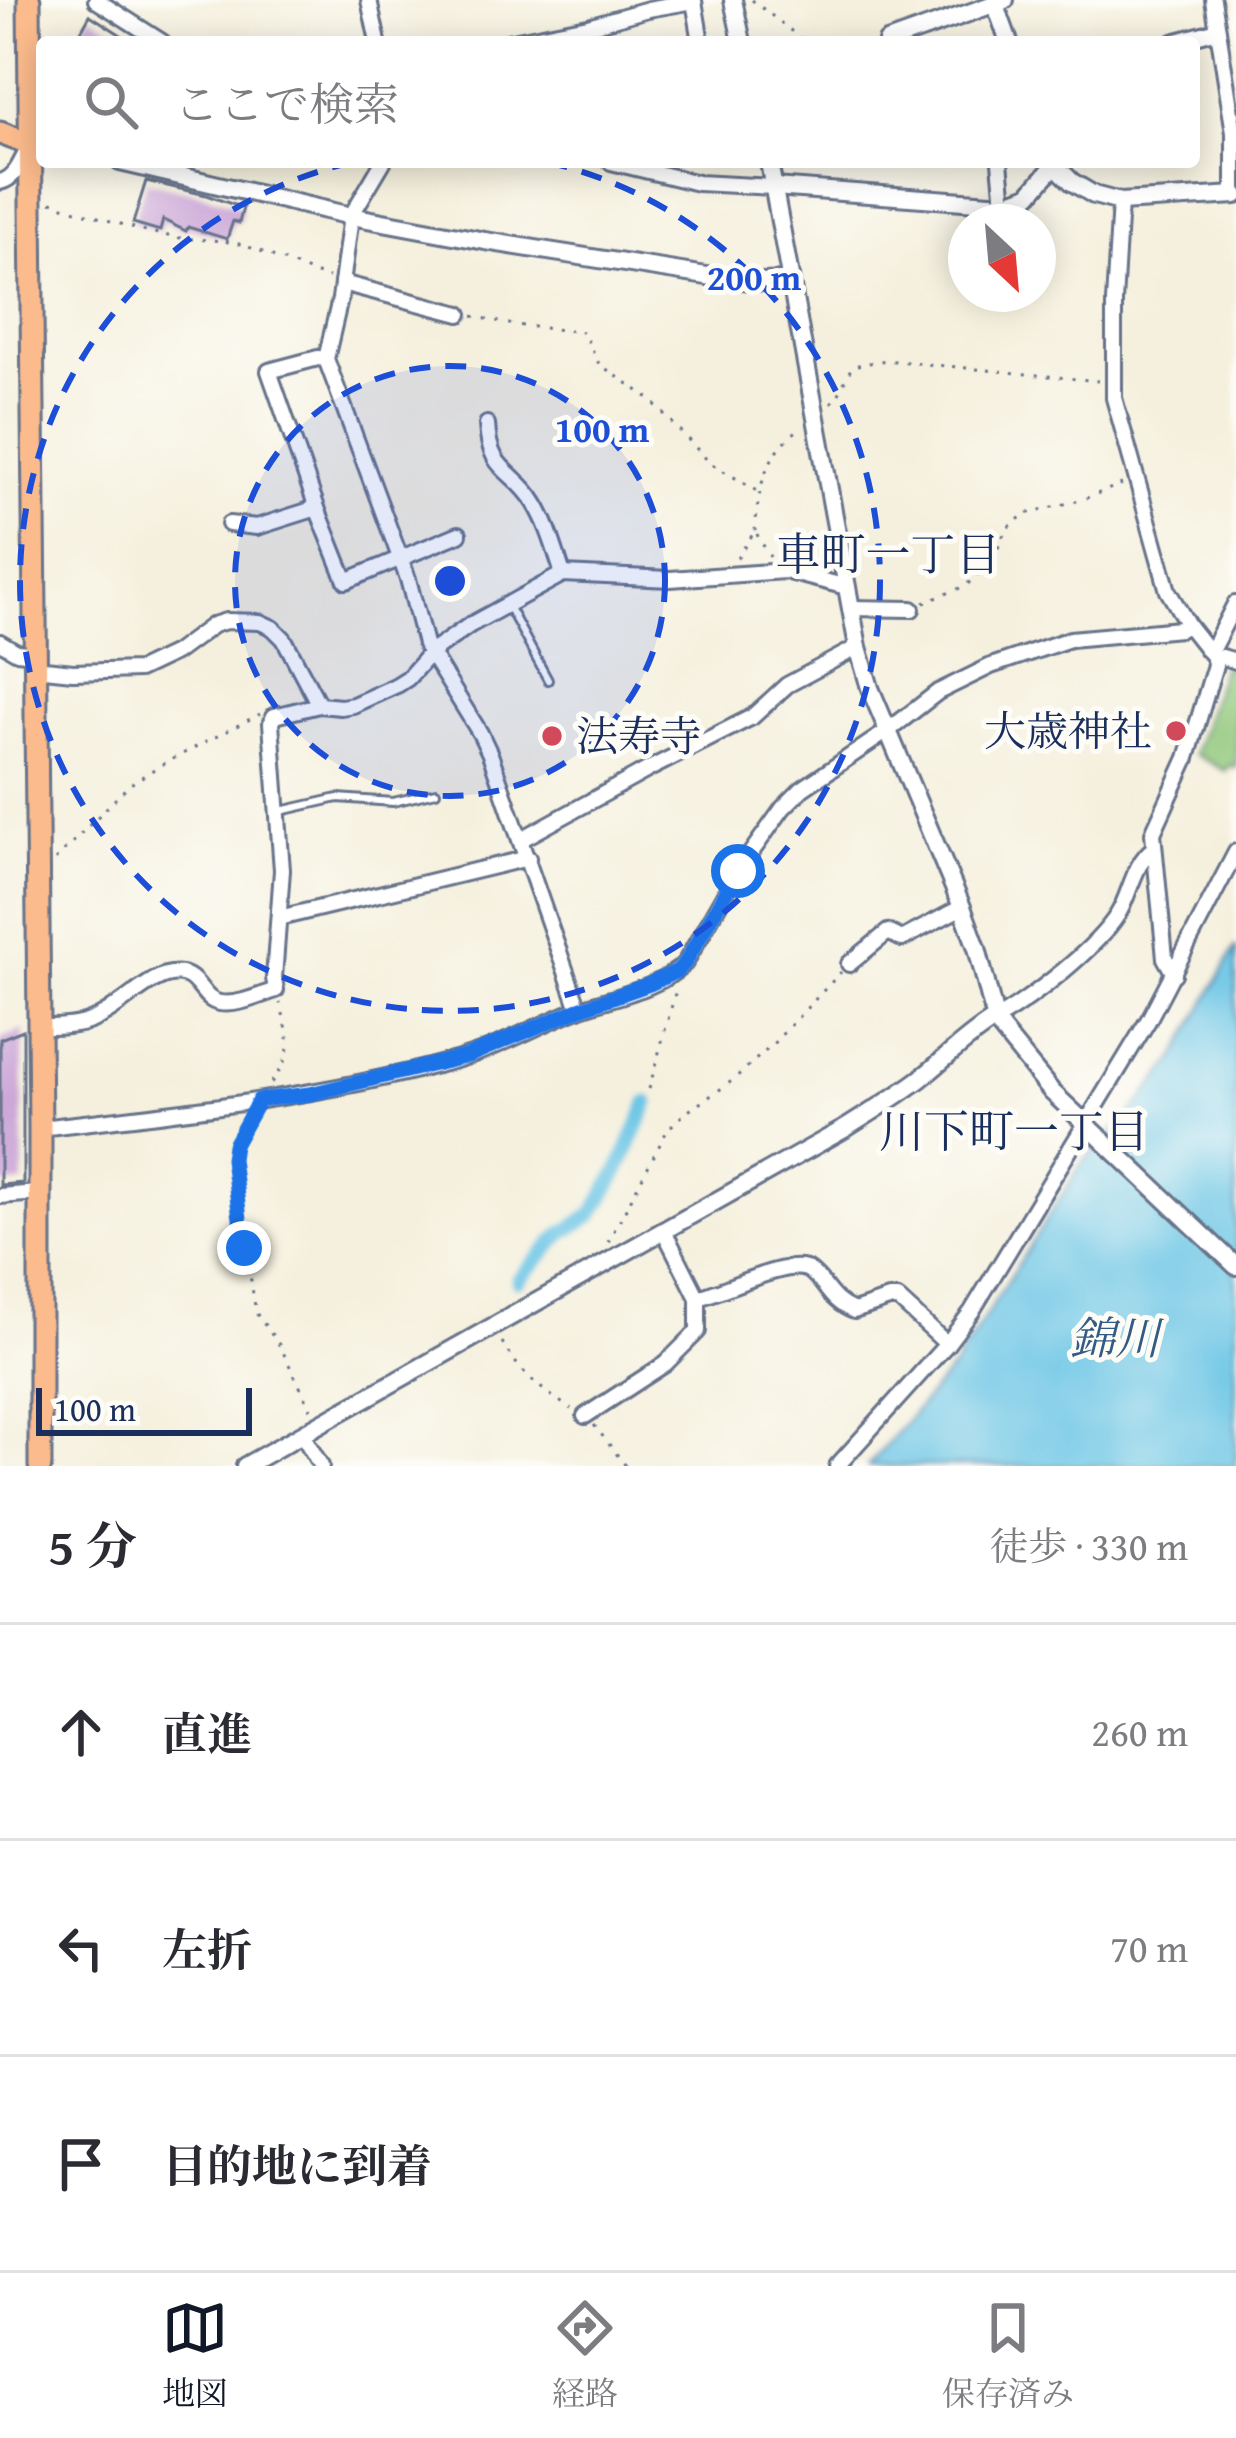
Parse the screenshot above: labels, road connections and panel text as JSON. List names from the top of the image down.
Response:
{
  "districts": ["車町一丁目", "川下町一丁目"],
  "water": ["錦川"],
  "places": ["大歳神社", "法寿寺"],
  "scale_bar": "100 m",
  "north": "bottom right",
  "page": {
    "search": "ここで検索",
    "scale": "100 m",
    "heading": ["5 分", "徒歩 · 330 m"],
    "list": [
      ["直進", "260 m"],
      ["左折", "70 m"],
      "目的地に到着"
    ],
    "nav": ["地図", "経路", "保存済み"]
  },
  "rings": ["200 m", "100 m"]
}
